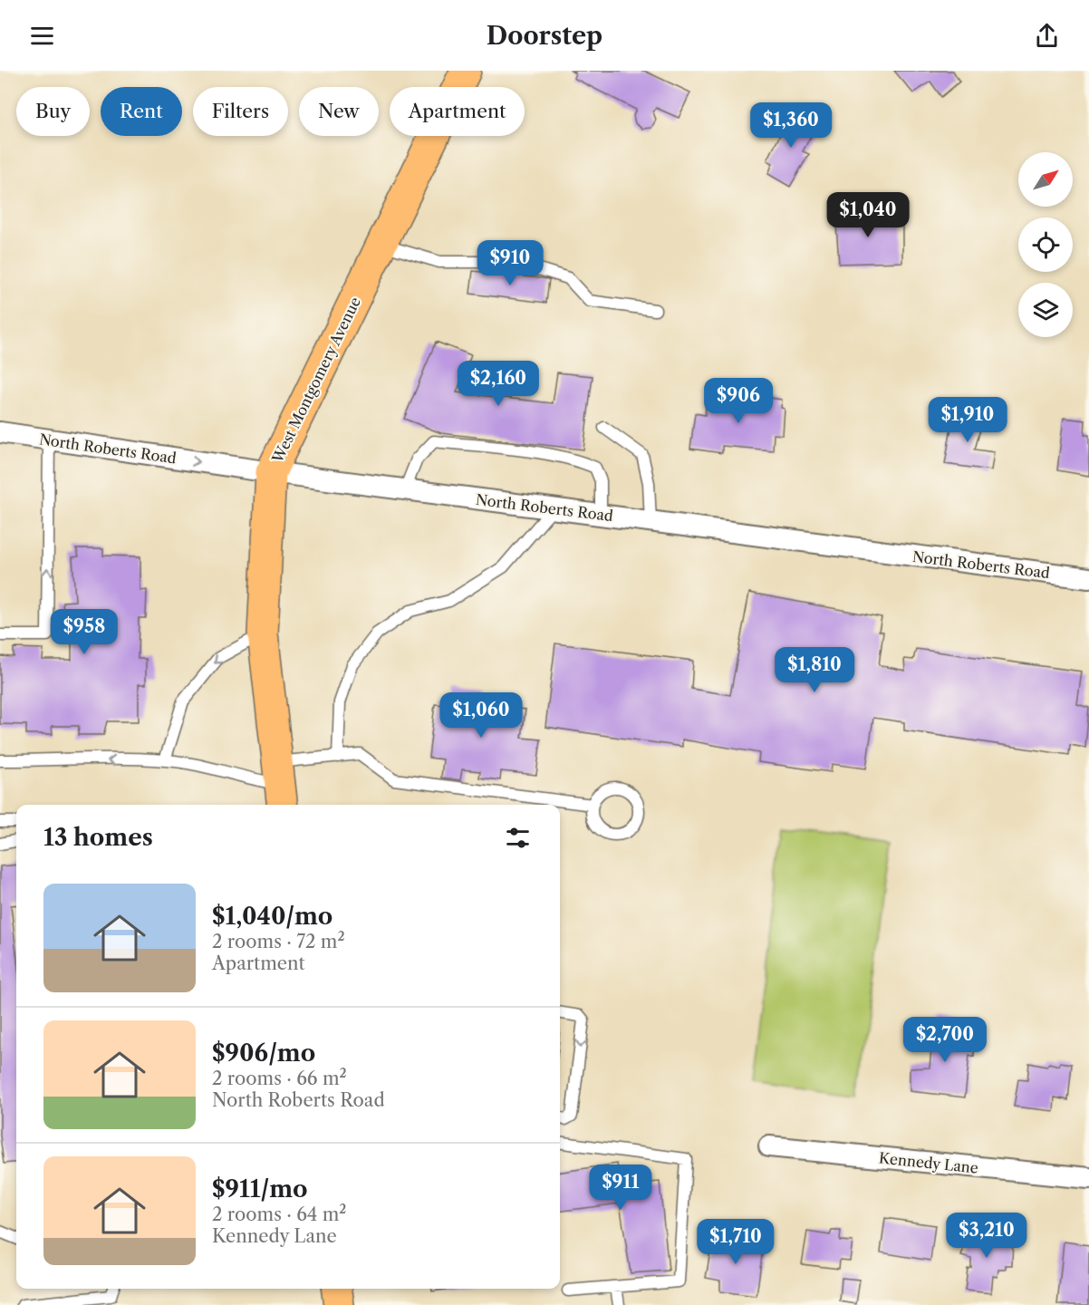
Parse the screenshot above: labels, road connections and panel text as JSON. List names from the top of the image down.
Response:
{
  "streets": {
    "main road": ["West Montgomery Avenue"],
    "street": ["North Roberts Road", "Kennedy Lane"]
  },
  "crossings": [
    ["West Montgomery Avenue", "North Roberts Road"]
  ],
  "north": "top right",
  "page": {
    "header": "Doorstep",
    "chip": [
      "Buy",
      "Rent",
      "Filters",
      "New",
      "Apartment"
    ],
    "price": [
      "$1,360",
      "$1,040",
      "$910",
      "$2,160",
      "$906",
      "$1,910",
      "$958",
      "$1,810",
      "$1,060",
      "$2,700",
      "$911",
      "$3,210",
      "$1,710"
    ],
    "heading": "13 homes",
    "list": [
      {
        "name": "$1,040/mo",
        "note": "2 rooms · 72 m² · Apartment"
      },
      {
        "name": "$906/mo",
        "note": "2 rooms · 66 m² · North Roberts Road"
      },
      {
        "name": "$911/mo",
        "note": "2 rooms · 64 m² · Kennedy Lane"
      }
    ]
  }
}
